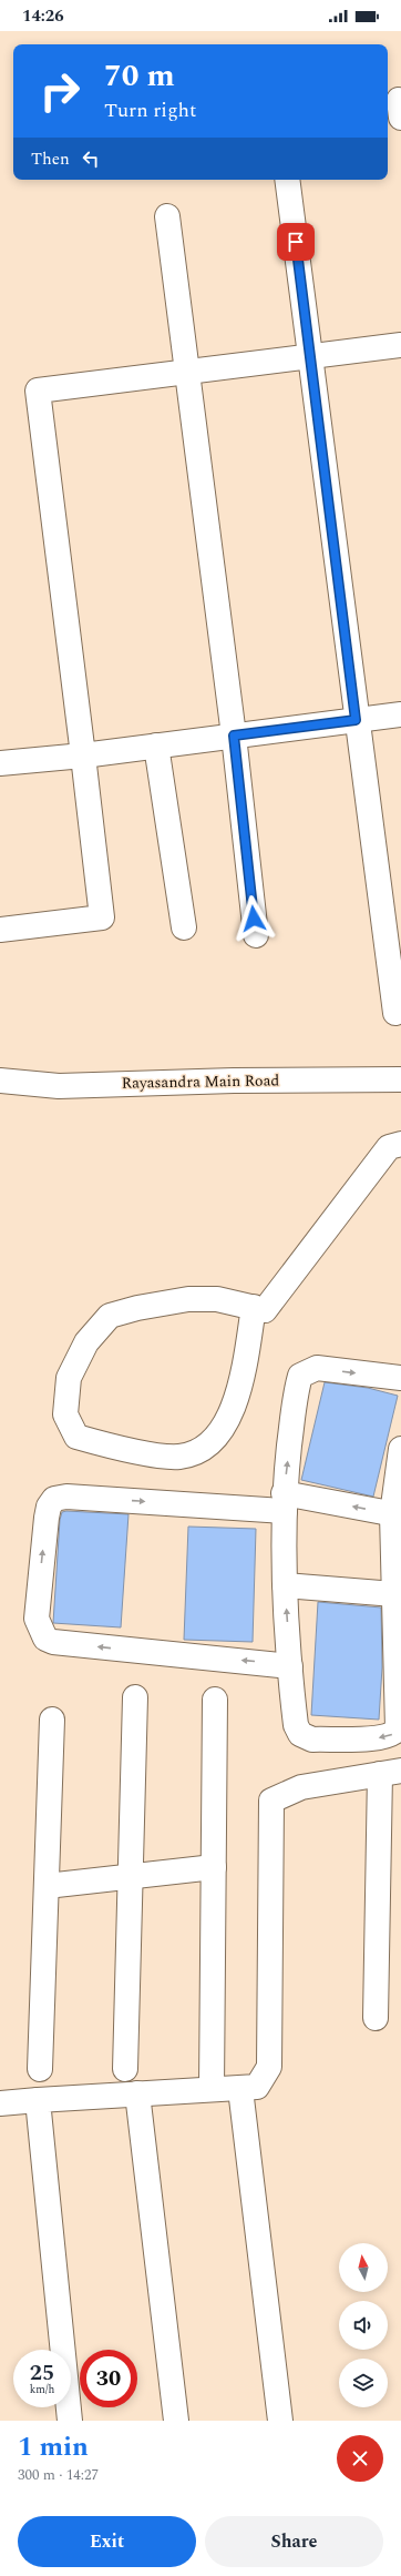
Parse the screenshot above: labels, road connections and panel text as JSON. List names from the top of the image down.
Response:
{
  "streets": {
    "street": ["Rayasandra Main Road"]
  },
  "north": "top",
  "page": {
    "status": "14:26",
    "turn": ["70 m", "Turn right"],
    "then": "Then",
    "speed": "25 km/h",
    "limit": "30",
    "heading": ["1 min", "300 m · 14:27"],
    "buttons": ["Exit", "Share"]
  }
}
